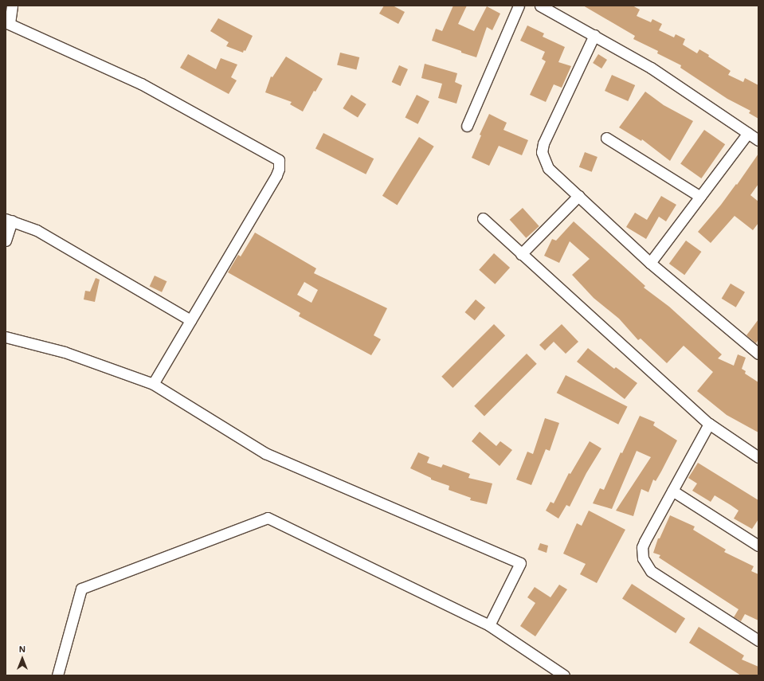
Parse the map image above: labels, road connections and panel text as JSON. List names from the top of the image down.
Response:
{
  "north": "top"
}
